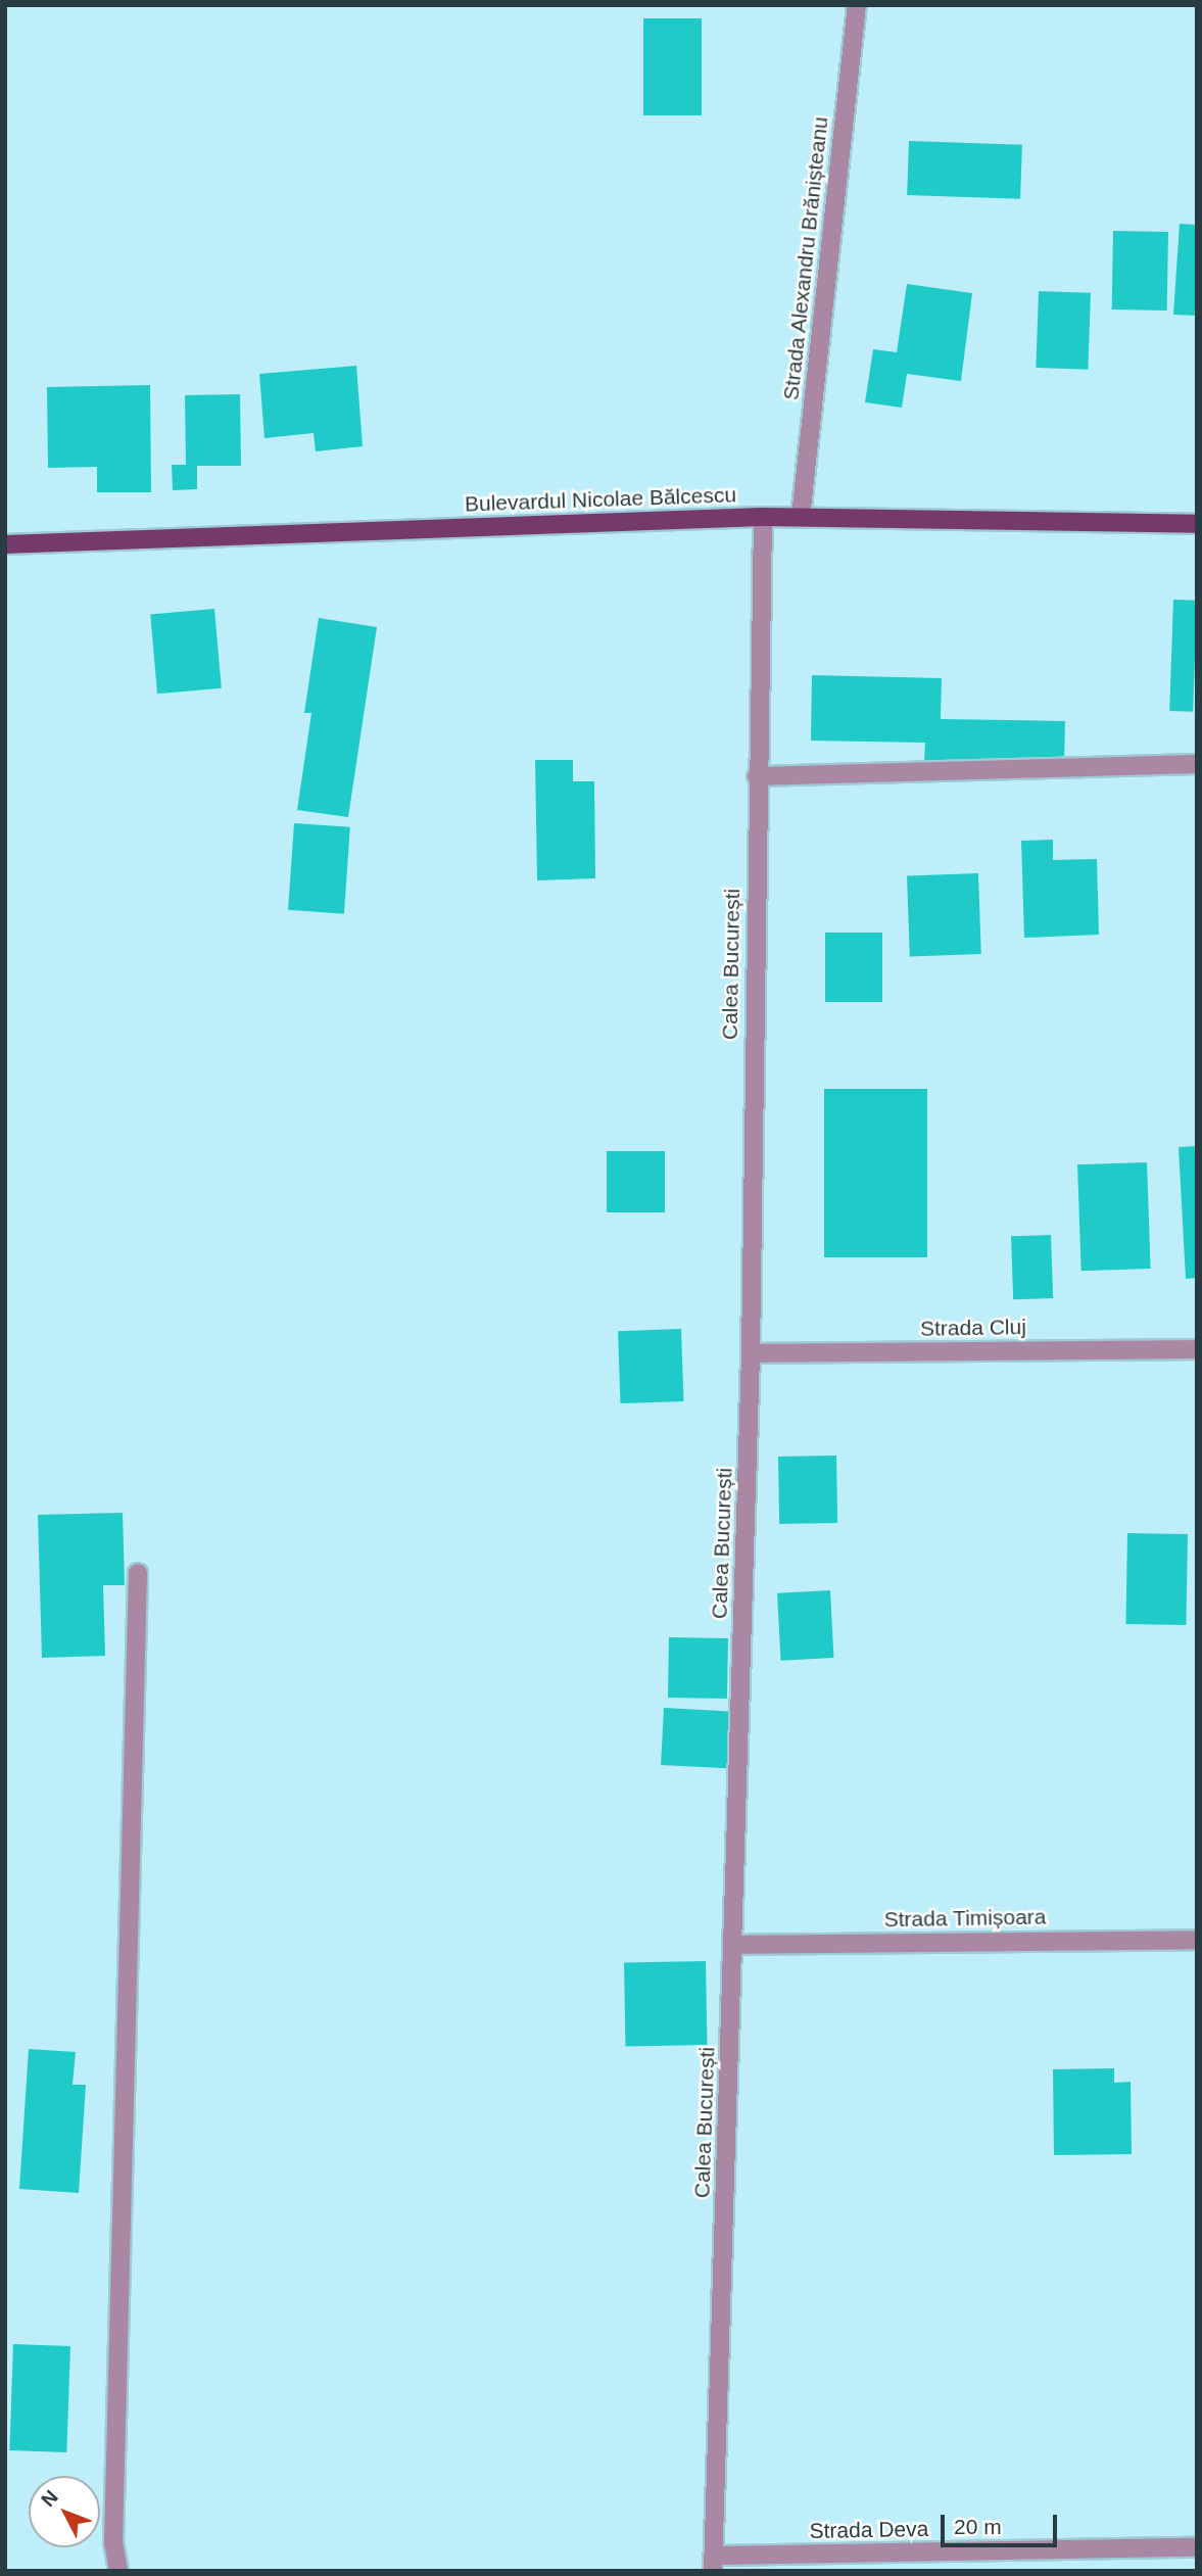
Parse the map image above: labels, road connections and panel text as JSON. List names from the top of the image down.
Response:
{
  "streets": {
    "main road": ["Bulevardul Nicolae Bălcescu"],
    "street": [
      "Strada Alexandru Brănișteanu",
      "Calea București",
      "Strada Cluj",
      "Strada Timișoara",
      "Strada Deva"
    ]
  },
  "crossings": [
    ["Strada Alexandru Brănișteanu", "Bulevardul Nicolae Bălcescu"],
    ["Bulevardul Nicolae Bălcescu", "Calea București"],
    ["Calea București", "Strada Cluj"],
    ["Calea București", "Strada Timișoara"],
    ["Calea București", "Strada Deva"]
  ],
  "scale_bar": "20 m",
  "north": "top left"
}
